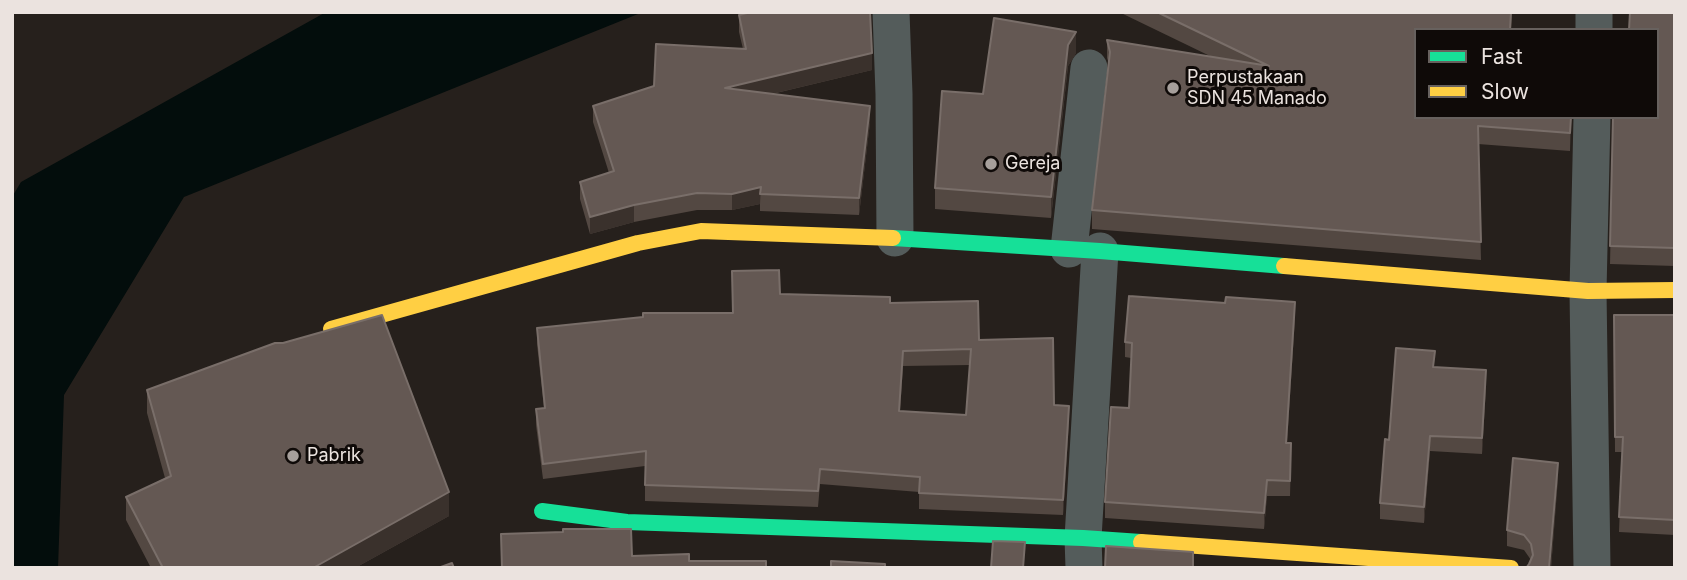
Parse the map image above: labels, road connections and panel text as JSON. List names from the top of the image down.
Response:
{
  "places": ["Perpustakaan SDN 45 Manado", "Gereja", "Pabrik"],
  "legend": ["Fast", "Slow"]
}
